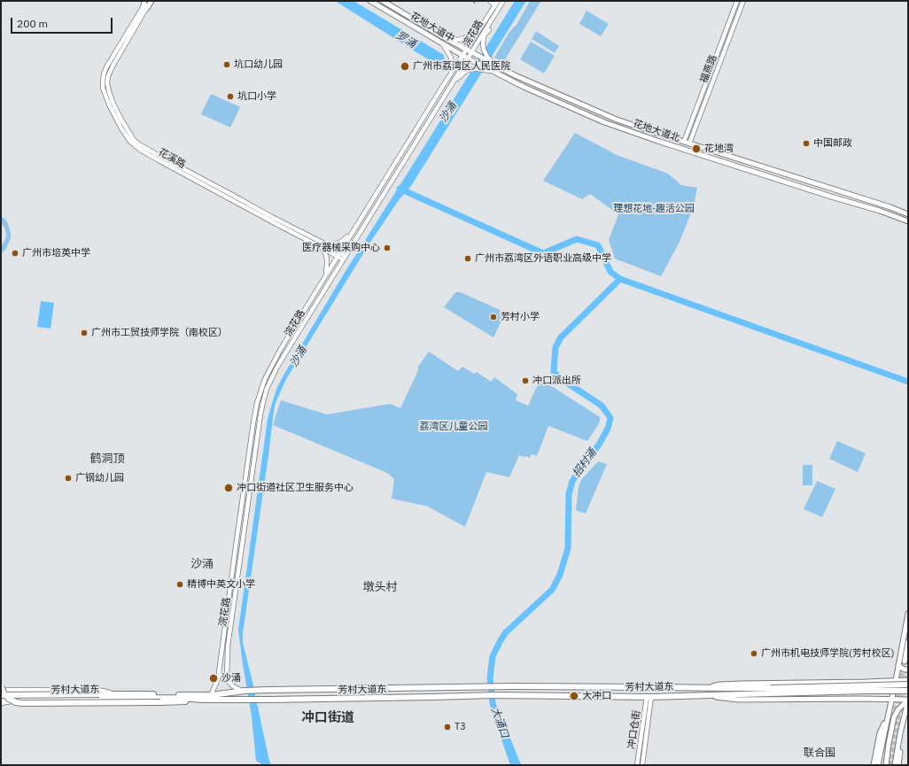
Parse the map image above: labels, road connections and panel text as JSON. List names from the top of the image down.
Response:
{
  "streets": {
    "highway": ["芳村大道东"],
    "main road": [
      "花地大道中",
      "浣花路",
      "福燕路",
      "花地大道北",
      "花溪路",
      "冲口仓街"
    ]
  },
  "crossings": [
    ["花地大道中", "浣花路"],
    ["花地大道中", "花地大道北"],
    ["浣花路", "花地大道北"],
    ["浣花路", "花溪路"],
    ["浣花路", "芳村大道东"],
    ["福燕路", "花地大道北"],
    ["芳村大道东", "冲口仓街"]
  ],
  "districts": [
    "鹤洞顶",
    "沙涌",
    "墩头村",
    "冲口街道",
    "联合围"
  ],
  "water": [
    "罗涌",
    "沙涌",
    "招村涌",
    "大涌口"
  ],
  "parks": ["理想花地·趣活公园", "荔湾区儿童公园"],
  "places": [
    "坑口幼儿园",
    "广州市荔湾区人民医院",
    "坑口小学",
    "中国邮政",
    "花地湾",
    "医疗器械采购中心",
    "广州市培英中学",
    "广州市荔湾区外语职业高级中学",
    "芳村小学",
    "广州市工贸技师学院（南校区）",
    "冲口派出所",
    "广钢幼儿园",
    "冲口街道社区卫生服务中心",
    "精博中英文小学",
    "广州市机电技师学院(芳村校区)",
    "沙涌",
    "大冲口",
    "T3"
  ],
  "scale_bar": "200 m"
}
